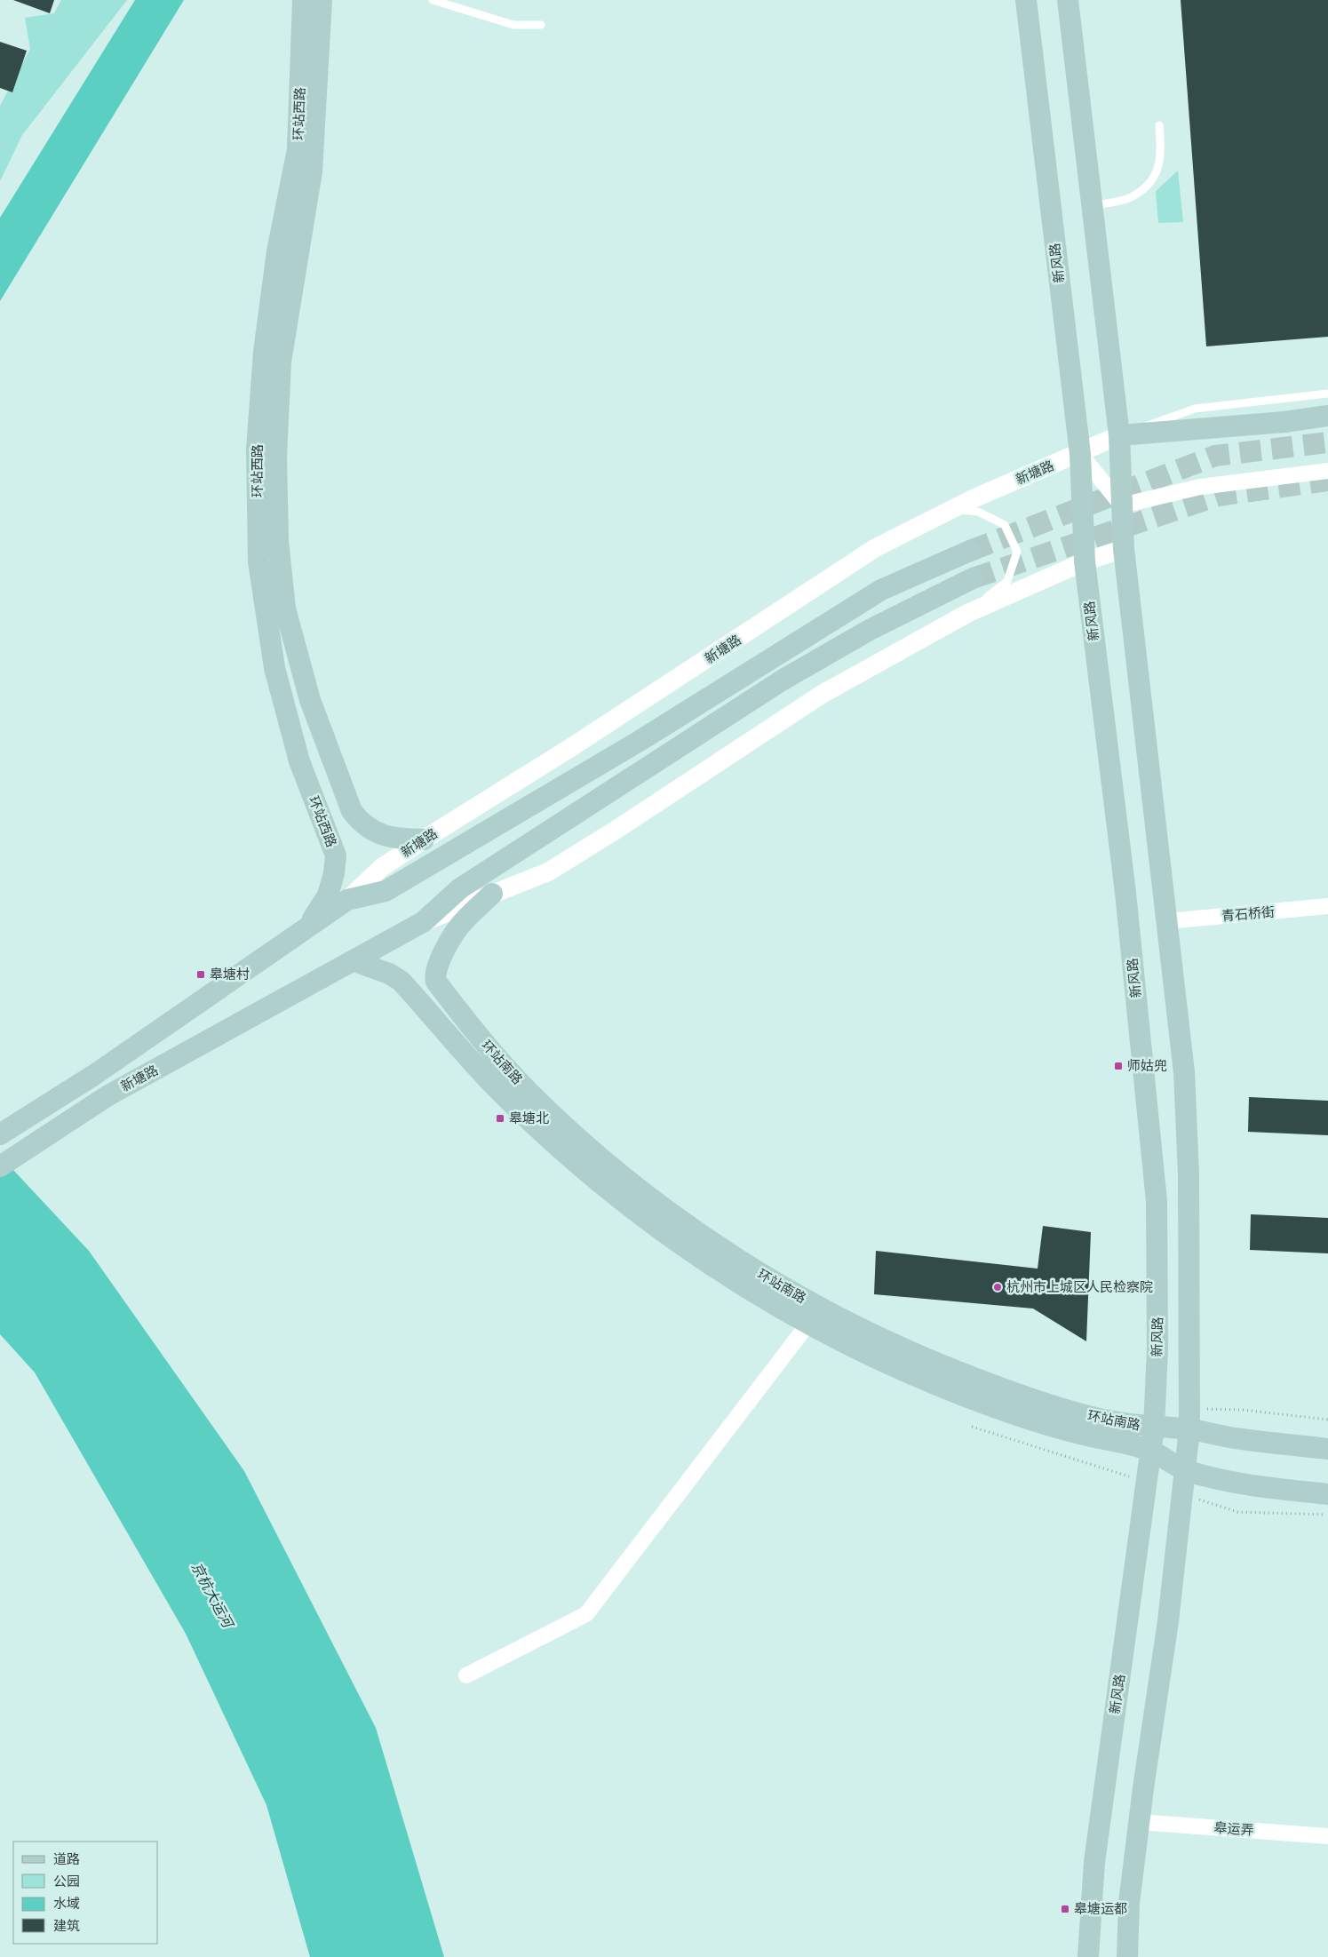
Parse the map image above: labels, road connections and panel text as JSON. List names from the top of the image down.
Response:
{
  "streets": {
    "main road": [
      "环站西路",
      "新风路",
      "新塘路",
      "环站南路"
    ],
    "street": ["青石桥街", "皋运弄"]
  },
  "crossings": [
    ["环站西路", "新塘路"],
    ["新风路", "新塘路"],
    ["新风路", "环站南路"],
    ["新塘路", "环站南路"]
  ],
  "water": ["京杭大运河"],
  "places": {
    "transit": [
      "皋塘村",
      "师姑兜",
      "皋塘北",
      "皋塘运都"
    ],
    "other": ["杭州市上城区人民检察院"]
  },
  "legend": [
    "道路",
    "公园",
    "水域",
    "建筑"
  ]
}
